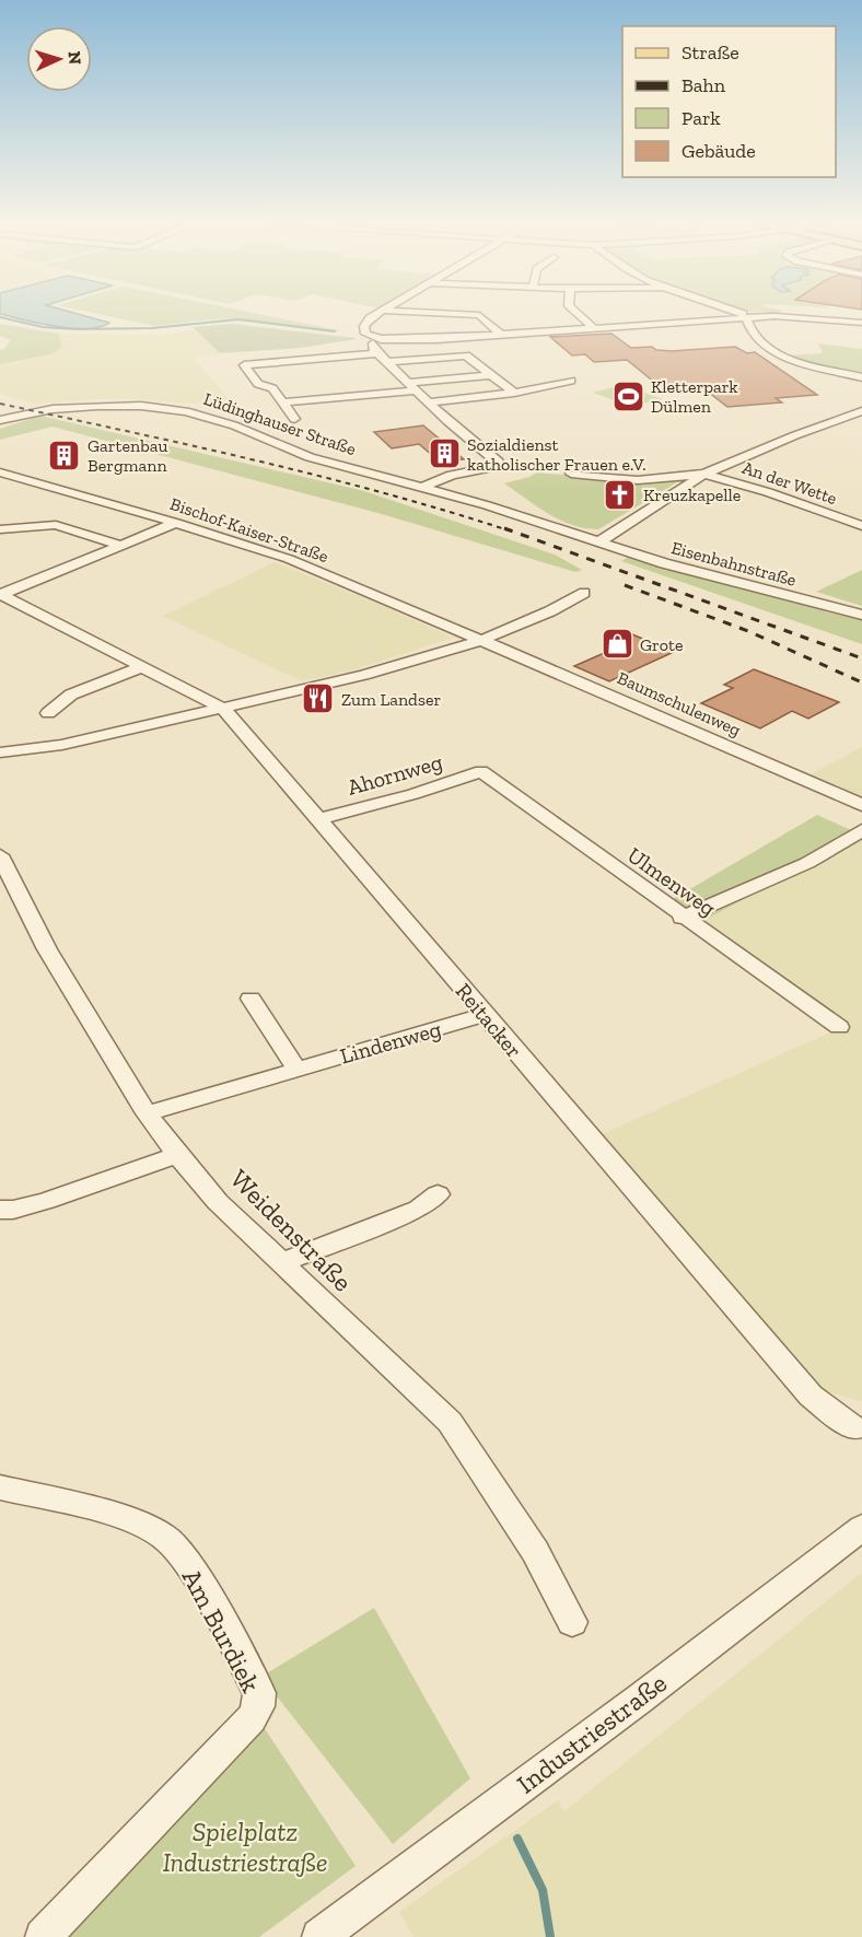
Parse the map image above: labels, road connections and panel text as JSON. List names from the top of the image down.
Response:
{
  "streets": {
    "street": [
      "Lüdinghauser Straße",
      "An der Wette",
      "Bischof-Kaiser-Straße",
      "Eisenbahnstraße",
      "Baumschulenweg",
      "Ahornweg",
      "Ulmenweg",
      "Reitacker",
      "Lindenweg",
      "Weidenstraße",
      "Am Burdiek",
      "Industriestraße"
    ]
  },
  "crossings": [
    ["Lüdinghauser Straße", "Eisenbahnstraße"],
    ["Bischof-Kaiser-Straße", "Baumschulenweg"],
    ["Ahornweg", "Ulmenweg"],
    ["Ahornweg", "Reitacker"],
    ["Reitacker", "Lindenweg"],
    ["Lindenweg", "Weidenstraße"]
  ],
  "parks": ["Spielplatz Industriestraße"],
  "places": {
    "sports": ["Kletterpark Dülmen"],
    "building": ["Sozialdienst katholischer Frauen e.V.", "Gartenbau Bergmann"],
    "church": ["Kreuzkapelle"],
    "shop": ["Grote"],
    "restaurant": ["Zum Landser"]
  },
  "legend": [
    "Straße",
    "Bahn",
    "Park",
    "Gebäude"
  ],
  "north": "right"
}
